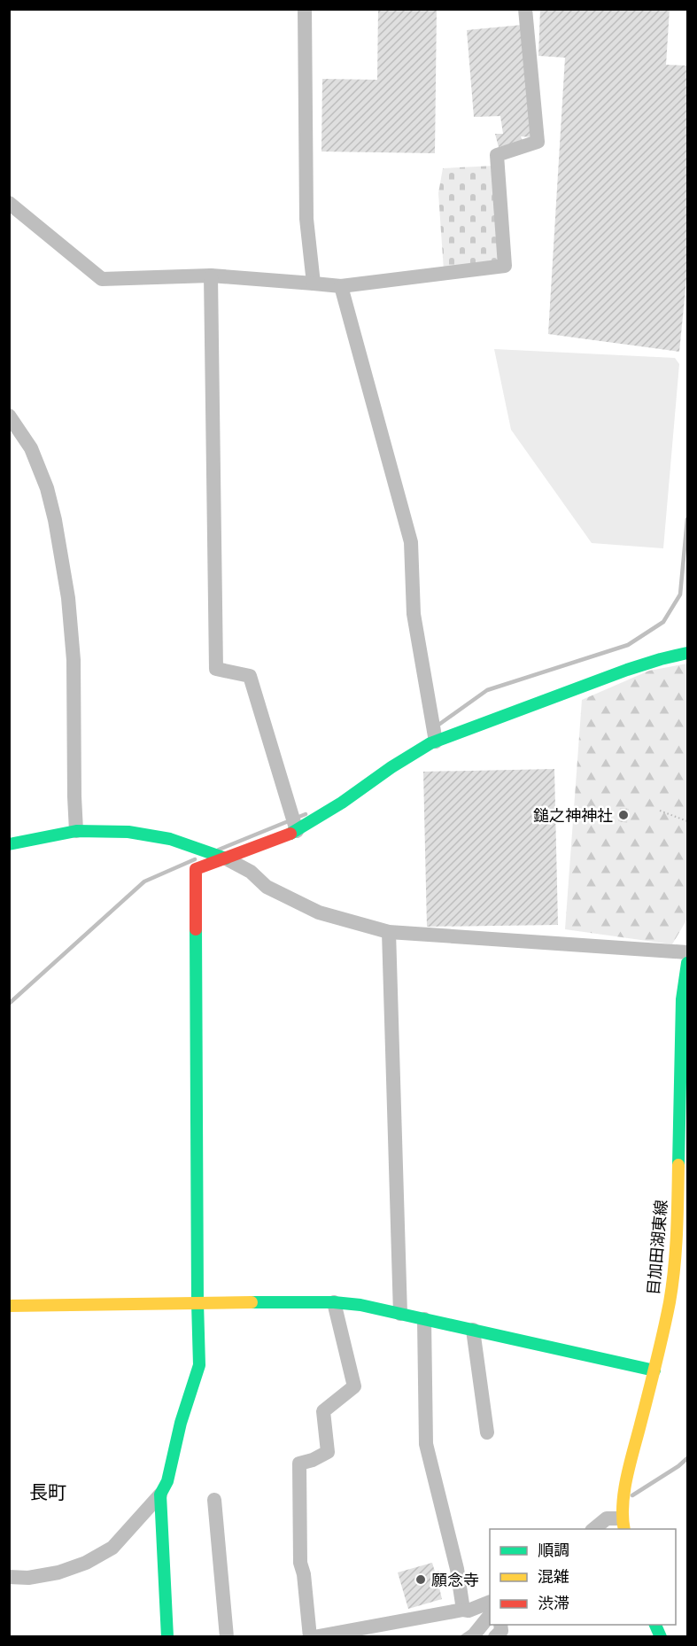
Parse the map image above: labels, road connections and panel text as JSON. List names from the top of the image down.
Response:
{
  "streets": {
    "street": ["目加田湖東線"]
  },
  "districts": ["長町"],
  "places": ["鎚之神神社", "願念寺"],
  "legend": ["順調", "混雑", "渋滞"]
}
